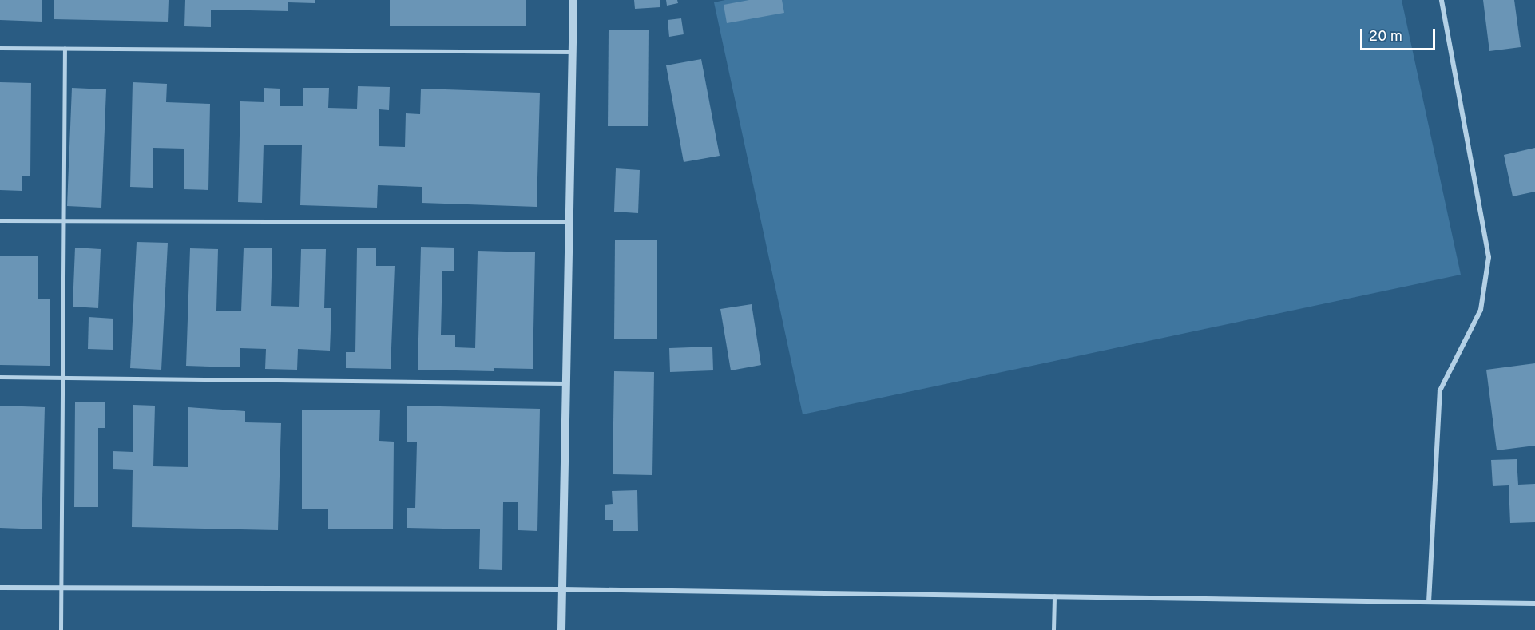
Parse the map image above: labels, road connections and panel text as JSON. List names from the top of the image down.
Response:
{
  "scale_bar": "20 m"
}
